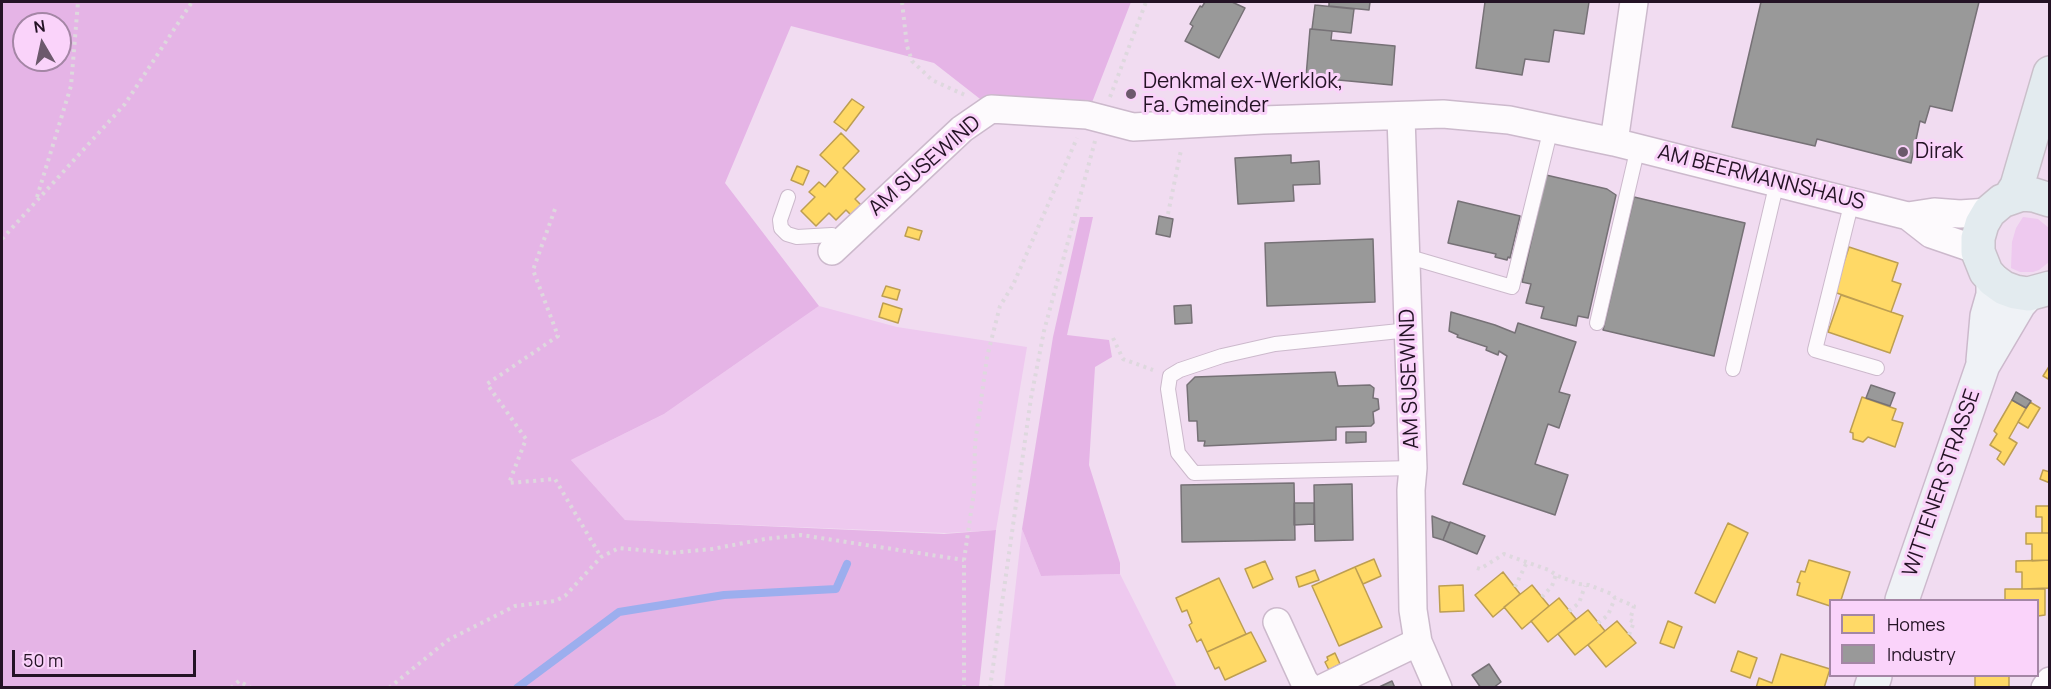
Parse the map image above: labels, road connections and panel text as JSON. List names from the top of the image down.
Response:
{
  "streets": {
    "main road": ["WITTENER STRASSE"],
    "street": ["AM SUSEWIND", "AM BEERMANNSHAUS"]
  },
  "crossings": [
    ["AM SUSEWIND", "AM BEERMANNSHAUS"],
    ["AM BEERMANNSHAUS", "WITTENER STRASSE"]
  ],
  "places": ["Denkmal ex-Werklok, Fa. Gmeinder", "Dirak"],
  "legend": ["Homes", "Industry"],
  "scale_bar": "50 m",
  "north": "top"
}
